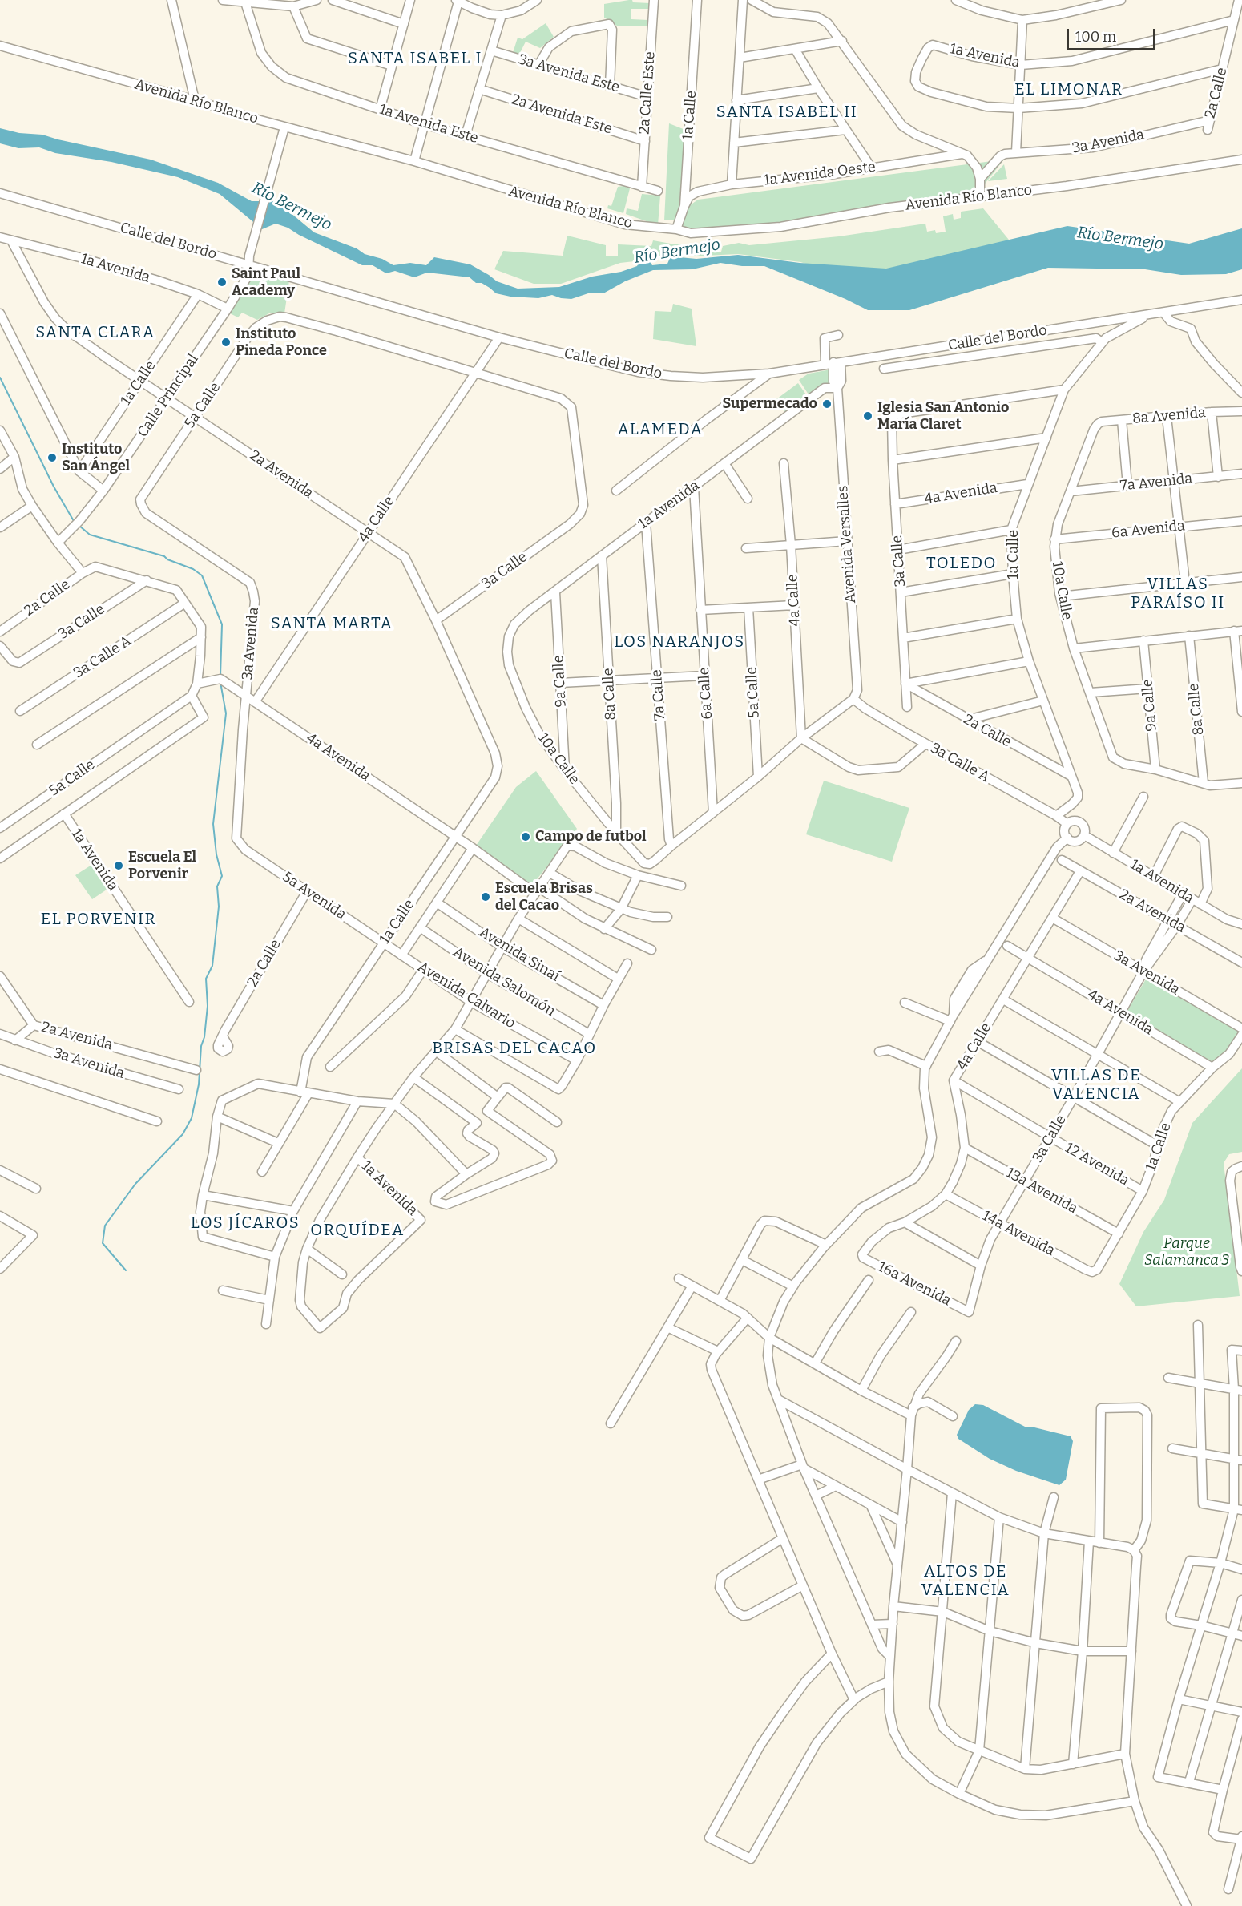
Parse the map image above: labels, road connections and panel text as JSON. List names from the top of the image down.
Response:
{
  "streets": {
    "street": [
      "1a Avenida",
      "3a Avenida Este",
      "2a Calle Este",
      "2a Calle",
      "Avenida Río Blanco",
      "2a Avenida Este",
      "1a Calle",
      "1a Avenida Este",
      "3a Avenida",
      "1a Avenida Oeste",
      "Calle del Bordo",
      "Calle Principal",
      "5a Calle",
      "8a Avenida",
      "2a Avenida",
      "7a Avenida",
      "4a Avenida",
      "4a Calle",
      "6a Avenida",
      "Avenida Versalles",
      "3a Calle",
      "10a Calle",
      "3a Calle A",
      "9a Calle",
      "6a Calle",
      "8a Calle",
      "7a Calle",
      "5a Avenida",
      "Avenida Sinaí",
      "Avenida Salomón",
      "Avenida Calvario",
      "12 Avenida",
      "13a Avenida",
      "14a Avenida",
      "16a Avenida"
    ]
  },
  "crossings": [
    ["1a Avenida", "2a Calle"],
    ["1a Avenida", "1a Calle"],
    ["1a Avenida", "Calle Principal"],
    ["1a Avenida", "2a Avenida"],
    ["1a Avenida", "Avenida Versalles"],
    ["1a Avenida", "3a Calle"],
    ["1a Avenida", "10a Calle"],
    ["1a Avenida", "3a Calle A"],
    ["1a Avenida", "9a Calle"],
    ["1a Avenida", "6a Calle"],
    ["1a Avenida", "8a Calle"],
    ["1a Avenida", "7a Calle"],
    ["3a Avenida Este", "2a Calle Este"],
    ["2a Calle Este", "2a Avenida Este"],
    ["2a Calle Este", "1a Avenida Este"],
    ["2a Calle", "1a Calle"],
    ["2a Calle", "3a Avenida"],
    ["2a Calle", "3a Calle"],
    ["2a Calle", "5a Avenida"],
    ["Avenida Río Blanco", "1a Calle"],
    ["Avenida Río Blanco", "Calle Principal"],
    ["1a Calle", "1a Avenida Oeste"],
    ["1a Calle", "Calle del Bordo"],
    ["1a Calle", "2a Avenida"],
    ["1a Calle", "4a Avenida"],
    ["1a Calle", "3a Calle"],
    ["1a Calle", "3a Calle A"],
    ["1a Calle", "5a Avenida"],
    ["1a Calle", "Avenida Calvario"],
    ["1a Calle", "12 Avenida"],
    ["1a Calle", "13a Avenida"],
    ["1a Calle", "14a Avenida"],
    ["3a Avenida", "5a Calle"],
    ["3a Avenida", "4a Avenida"],
    ["3a Avenida", "4a Calle"],
    ["3a Avenida", "3a Calle"],
    ["3a Avenida", "5a Avenida"],
    ["Calle del Bordo", "Calle Principal"],
    ["Calle del Bordo", "4a Calle"],
    ["Calle del Bordo", "Avenida Versalles"],
    ["Calle Principal", "2a Avenida"],
    ["5a Calle", "2a Avenida"],
    ["5a Calle", "4a Calle"],
    ["5a Calle", "3a Calle"],
    ["8a Avenida", "10a Calle"],
    ["2a Avenida", "4a Calle"],
    ["2a Avenida", "3a Calle"],
    ["7a Avenida", "10a Calle"],
    ["4a Avenida", "4a Calle"],
    ["4a Avenida", "3a Calle"],
    ["4a Calle", "3a Calle"],
    ["4a Calle", "12 Avenida"],
    ["4a Calle", "13a Avenida"],
    ["4a Calle", "14a Avenida"],
    ["4a Calle", "16a Avenida"],
    ["6a Avenida", "10a Calle"],
    ["Avenida Versalles", "3a Calle A"],
    ["3a Calle", "12 Avenida"],
    ["3a Calle", "13a Avenida"],
    ["3a Calle", "14a Avenida"],
    ["3a Calle", "16a Avenida"],
    ["10a Calle", "9a Calle"],
    ["10a Calle", "8a Calle"],
    ["10a Calle", "7a Calle"],
    ["5a Avenida", "Avenida Calvario"]
  ],
  "districts": [
    "SANTA ISABEL I",
    "EL LIMONAR",
    "SANTA ISABEL II",
    "SANTA CLARA",
    "ALAMEDA",
    "TOLEDO",
    "VILLAS PARAÍSO II",
    "SANTA MARTA",
    "LOS NARANJOS",
    "EL PORVENIR",
    "BRISAS DEL CACAO",
    "VILLAS DE VALENCIA",
    "LOS JÍCAROS",
    "ORQUÍDEA",
    "ALTOS DE VALENCIA"
  ],
  "water": ["Río Bermejo"],
  "parks": ["Parque Salamanca 3"],
  "places": [
    "Saint Paul Academy",
    "Instituto Pineda Ponce",
    "Supermecado",
    "Iglesia San Antonio María Claret",
    "Instituto San Ángel",
    "Campo de futbol",
    "Escuela El Porvenir",
    "Escuela Brisas del Cacao"
  ],
  "scale_bar": "100 m"
}
